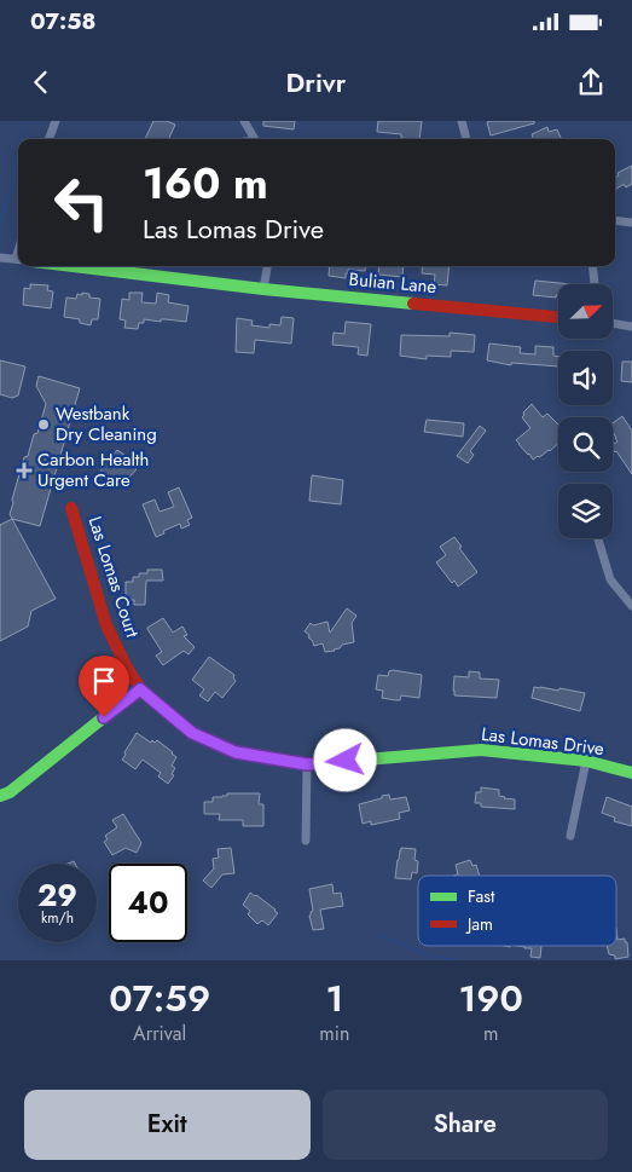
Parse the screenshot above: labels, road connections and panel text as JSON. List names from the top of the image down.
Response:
{
  "streets": {
    "street": ["Bulian Lane", "Las Lomas Court", "Las Lomas Drive"]
  },
  "crossings": [
    ["Las Lomas Court", "Las Lomas Drive"]
  ],
  "places": {
    "other": ["Westbank Dry Cleaning"],
    "health": ["Carbon Health Urgent Care"]
  },
  "legend": ["Fast", "Jam"],
  "north": "top right",
  "page": {
    "status": "07:58",
    "header": "Drivr",
    "turn": ["160 m", "Las Lomas Drive"],
    "speed": "29 km/h",
    "limit": "40",
    "eta": [
      "07:59",
      "Arrival",
      "1",
      "min",
      "190",
      "m"
    ],
    "buttons": ["Exit", "Share"]
  }
}
